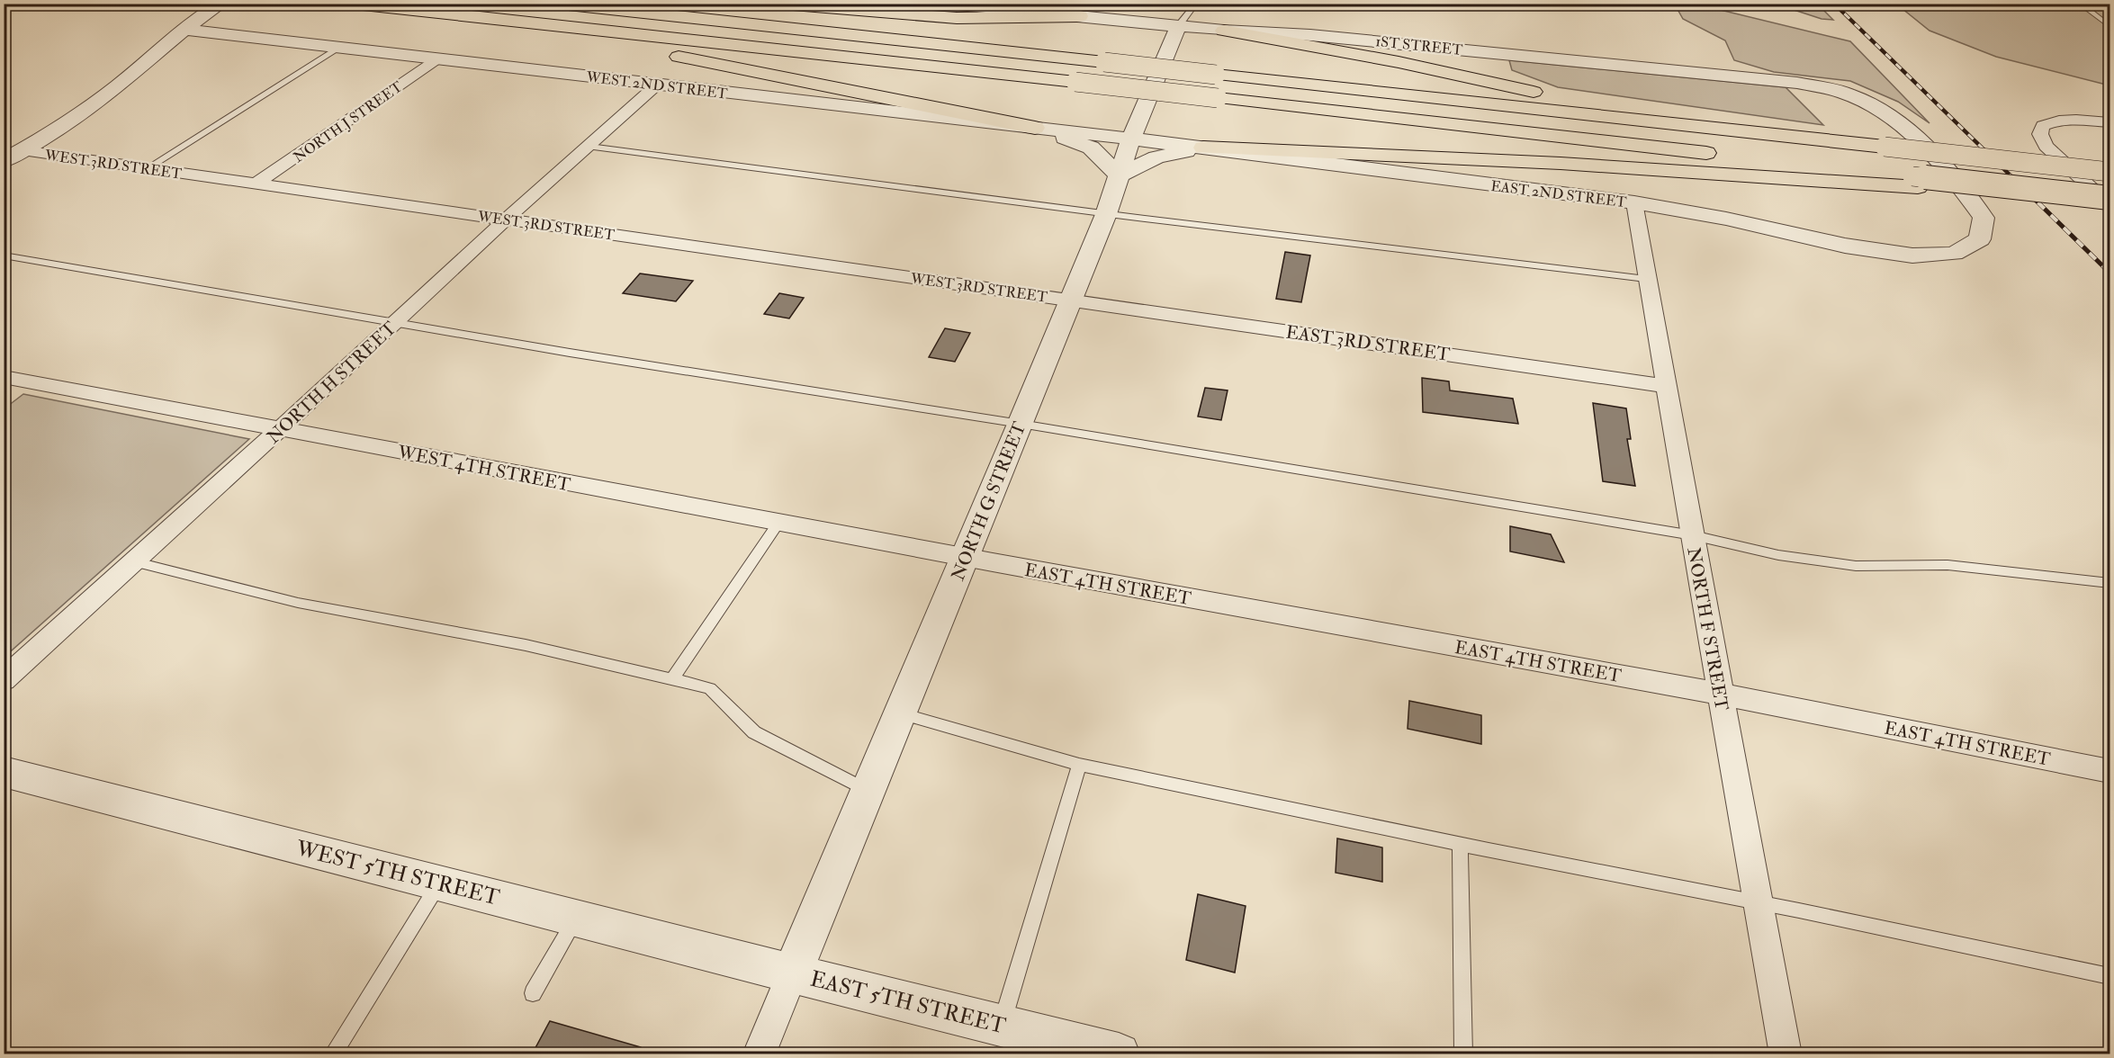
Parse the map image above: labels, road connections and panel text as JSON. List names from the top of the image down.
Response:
{
  "streets": {
    "street": [
      "1ST STREET",
      "WEST 2ND STREET",
      "NORTH J STREET",
      "WEST 3RD STREET",
      "EAST 2ND STREET",
      "EAST 3RD STREET",
      "NORTH H STREET",
      "WEST 4TH STREET",
      "NORTH G STREET",
      "EAST 4TH STREET",
      "NORTH F STREET",
      "WEST 5TH STREET",
      "EAST 5TH STREET"
    ]
  },
  "crossings": [
    ["1ST STREET", "EAST 2ND STREET"],
    ["1ST STREET", "NORTH G STREET"],
    ["WEST 2ND STREET", "NORTH J STREET"],
    ["WEST 2ND STREET", "EAST 2ND STREET"],
    ["WEST 2ND STREET", "NORTH H STREET"],
    ["WEST 2ND STREET", "NORTH G STREET"],
    ["NORTH J STREET", "WEST 3RD STREET"],
    ["WEST 3RD STREET", "EAST 3RD STREET"],
    ["WEST 3RD STREET", "NORTH H STREET"],
    ["WEST 3RD STREET", "NORTH G STREET"],
    ["EAST 2ND STREET", "NORTH G STREET"],
    ["EAST 2ND STREET", "NORTH F STREET"],
    ["EAST 3RD STREET", "NORTH G STREET"],
    ["EAST 3RD STREET", "NORTH F STREET"],
    ["NORTH H STREET", "WEST 4TH STREET"],
    ["WEST 4TH STREET", "NORTH G STREET"],
    ["WEST 4TH STREET", "EAST 4TH STREET"],
    ["NORTH G STREET", "EAST 4TH STREET"],
    ["NORTH G STREET", "WEST 5TH STREET"],
    ["NORTH G STREET", "EAST 5TH STREET"],
    ["EAST 4TH STREET", "NORTH F STREET"],
    ["WEST 5TH STREET", "EAST 5TH STREET"]
  ]
}
